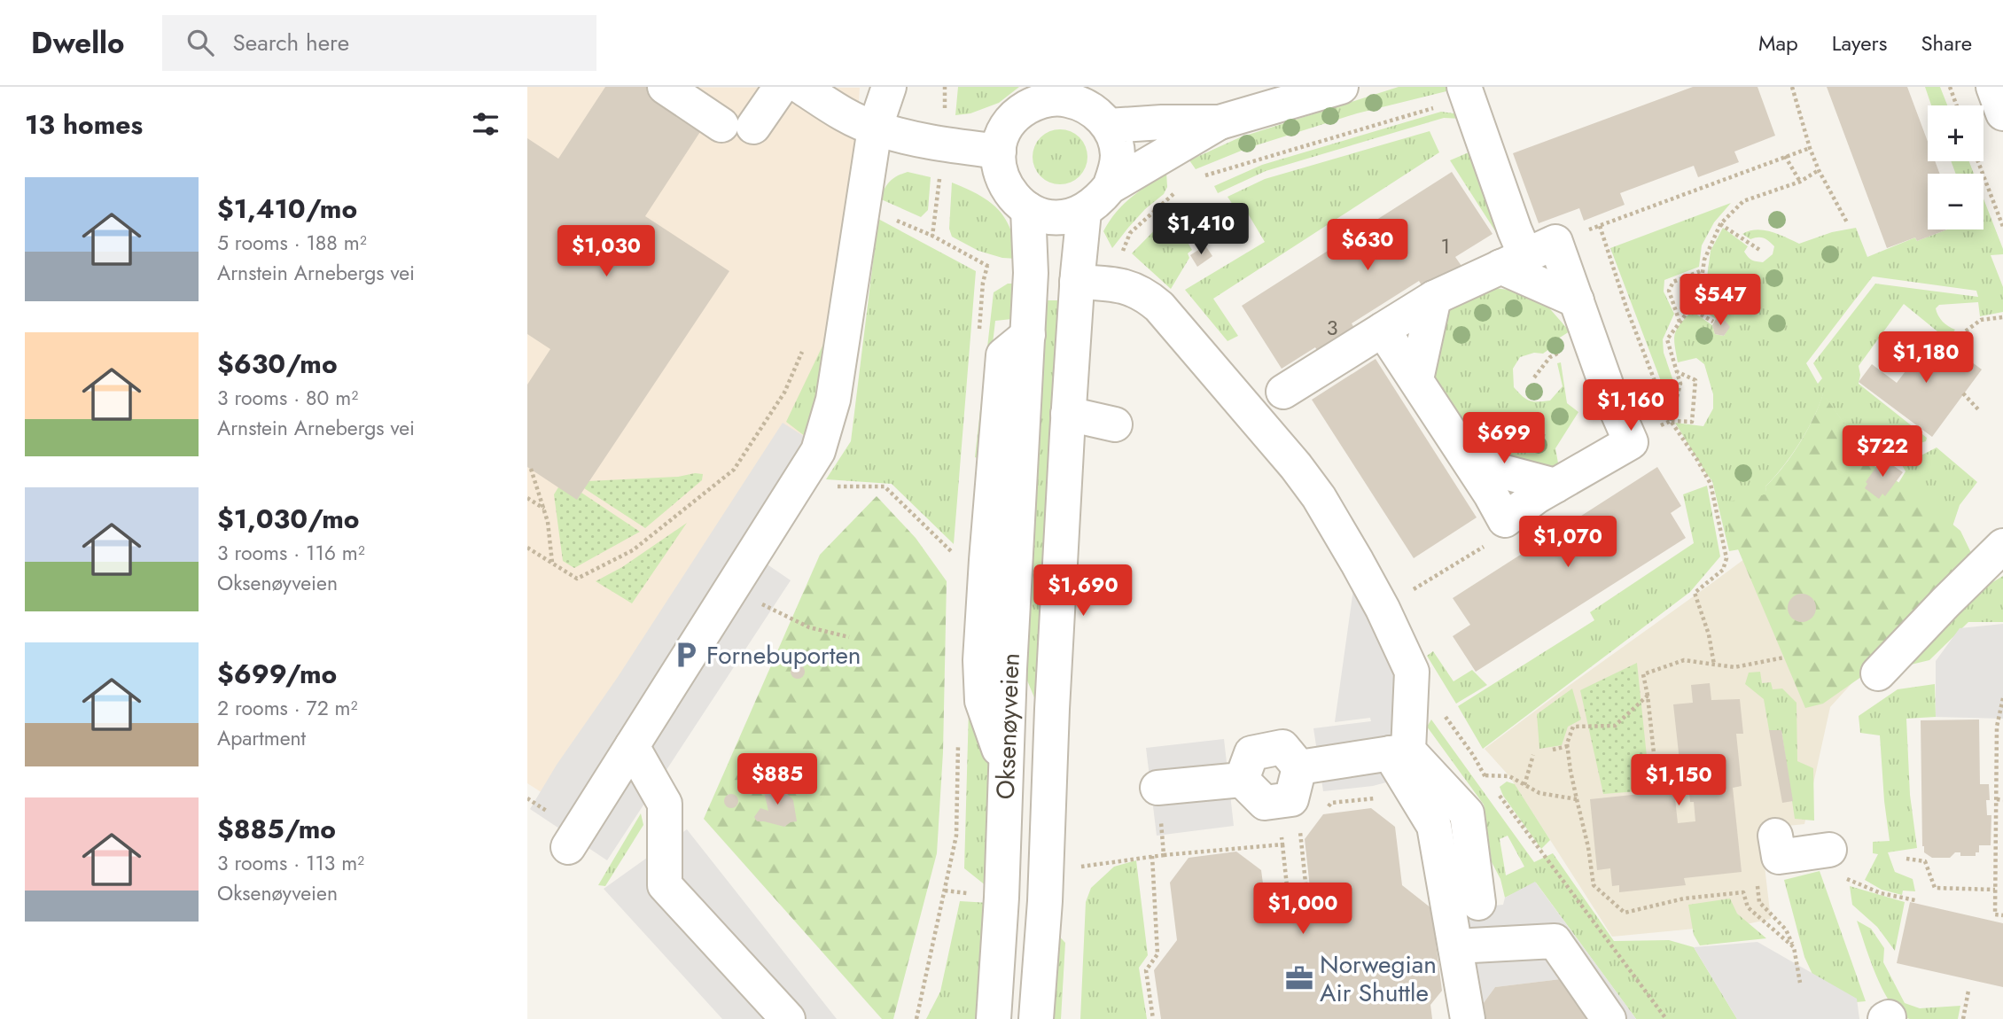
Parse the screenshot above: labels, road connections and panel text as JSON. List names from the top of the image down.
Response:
{
  "streets": {
    "street": ["Oksenøyveien"]
  },
  "places": {
    "parking": ["Fornebuporten"],
    "office": ["Norwegian Air Shuttle"]
  },
  "house_numbers": ["1", "3"],
  "page": {
    "header": "Dwello",
    "search": "Search here",
    "nav": ["Map", "Layers", "Share"],
    "heading": "13 homes",
    "map_buttons": ["+", "−"],
    "list": [
      {
        "name": "$1,410/mo",
        "note": "5 rooms · 188 m² · Arnstein Arnebergs vei"
      },
      {
        "name": "$630/mo",
        "note": "3 rooms · 80 m² · Arnstein Arnebergs vei"
      },
      {
        "name": "$1,030/mo",
        "note": "3 rooms · 116 m² · Oksenøyveien"
      },
      {
        "name": "$699/mo",
        "note": "2 rooms · 72 m² · Apartment"
      },
      {
        "name": "$885/mo",
        "note": "3 rooms · 113 m² · Oksenøyveien"
      }
    ],
    "price": [
      "$1,410",
      "$630",
      "$1,030",
      "$547",
      "$1,180",
      "$1,160",
      "$699",
      "$722",
      "$1,070",
      "$1,690",
      "$885",
      "$1,150",
      "$1,000"
    ]
  }
}
